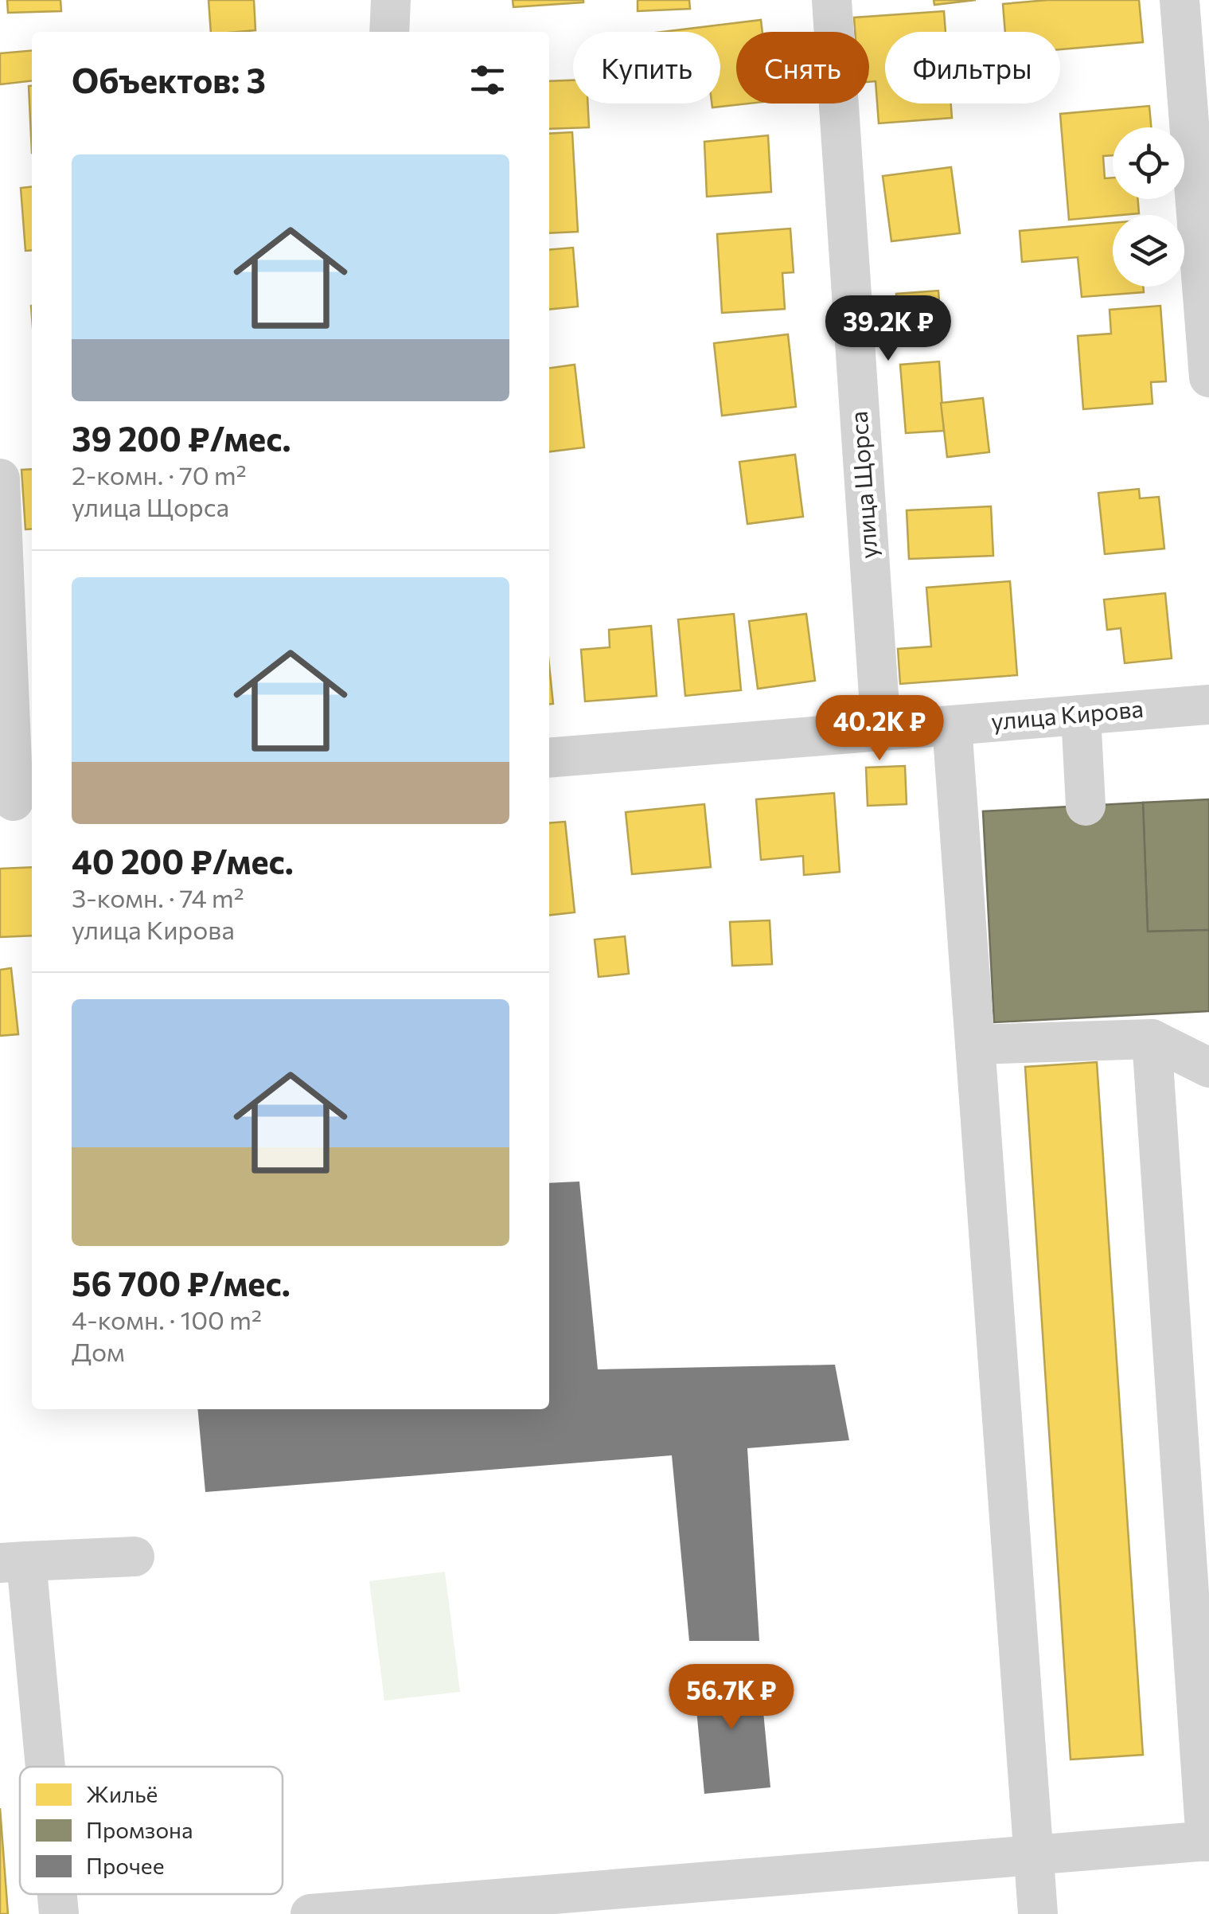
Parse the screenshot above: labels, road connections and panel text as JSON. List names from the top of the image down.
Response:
{
  "streets": {
    "street": ["улица Щорса", "улица Кирова"]
  },
  "crossings": [
    ["улица Щорса", "улица Кирова"]
  ],
  "legend": ["Жильё", "Промзона", "Прочее"],
  "page": {
    "chip": ["Купить", "Снять", "Фильтры"],
    "heading": "Объектов: 3",
    "list": [
      {
        "name": "39 200 ₽/мес.",
        "note": "2-комн. · 70 m² · улица Щорса"
      },
      {
        "name": "40 200 ₽/мес.",
        "note": "3-комн. · 74 m² · улица Кирова"
      },
      {
        "name": "56 700 ₽/мес.",
        "note": "4-комн. · 100 m² · Дом"
      }
    ],
    "price": ["39.2K ₽", "40.2K ₽", "56.7K ₽"]
  }
}
